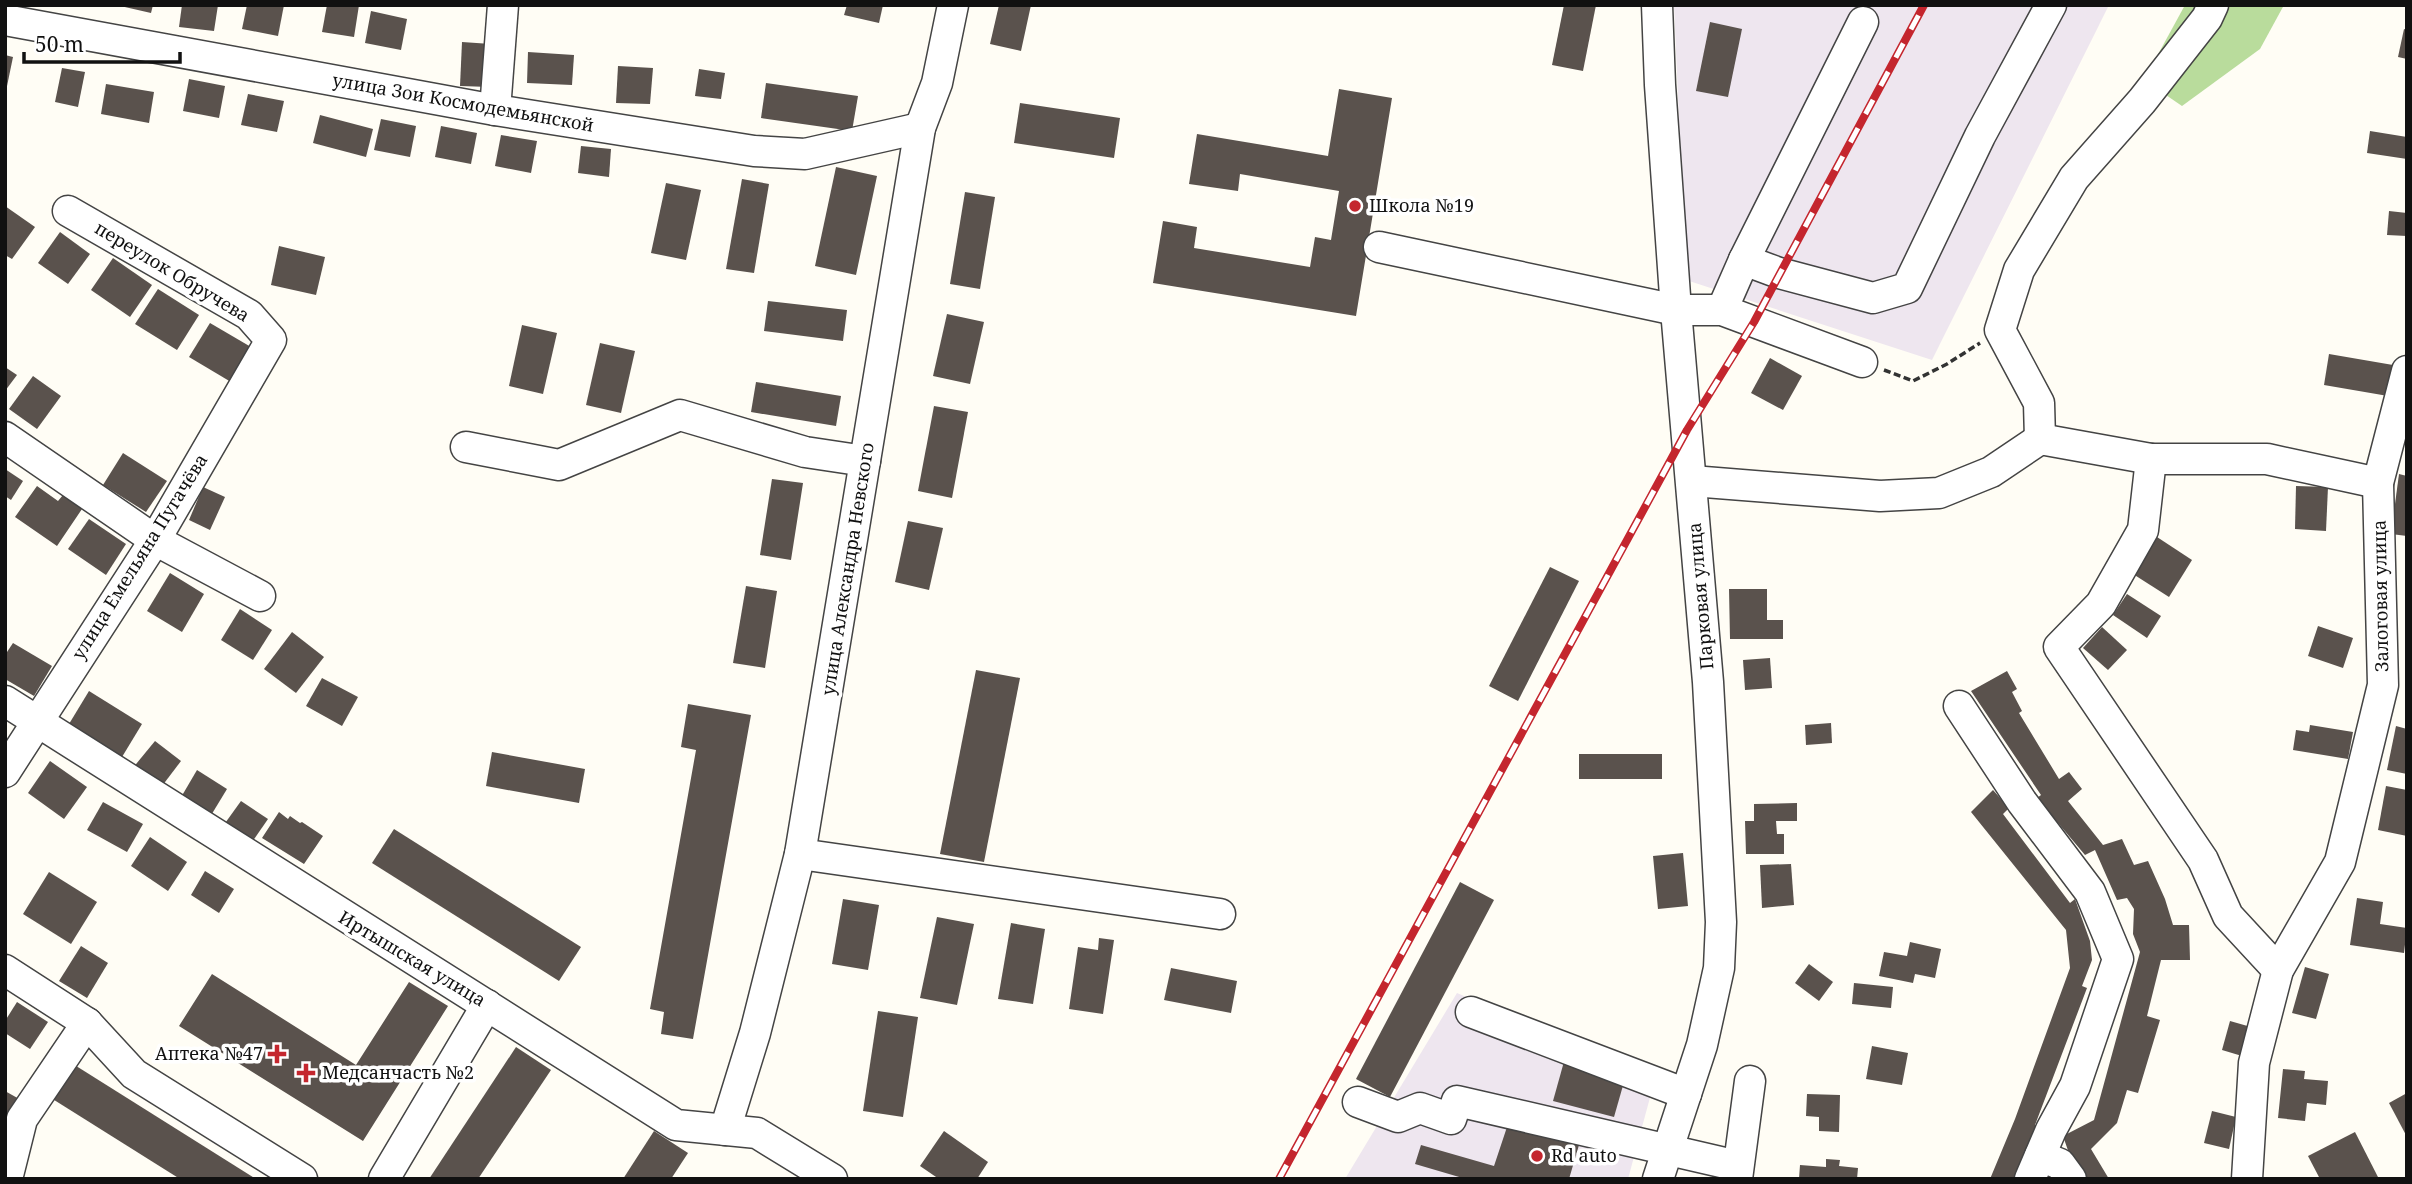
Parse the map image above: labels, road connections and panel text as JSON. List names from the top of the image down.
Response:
{
  "streets": {
    "street": [
      "улица Зои Космодемьянской",
      "переулок Обручева",
      "улица Емельяна Пугачёва",
      "улица Александра Невского",
      "Парковая улица",
      "Залоговая улица",
      "Иртышская улица"
    ]
  },
  "crossings": [
    ["улица Зои Космодемьянской", "улица Александра Невского"],
    ["переулок Обручева", "улица Емельяна Пугачёва"],
    ["улица Емельяна Пугачёва", "Иртышская улица"],
    ["улица Александра Невского", "Иртышская улица"]
  ],
  "places": {
    "other": ["Школа №19", "Rd auto"],
    "health": ["Аптека №47", "Медсанчасть №2"]
  },
  "scale_bar": "50 m"
}
